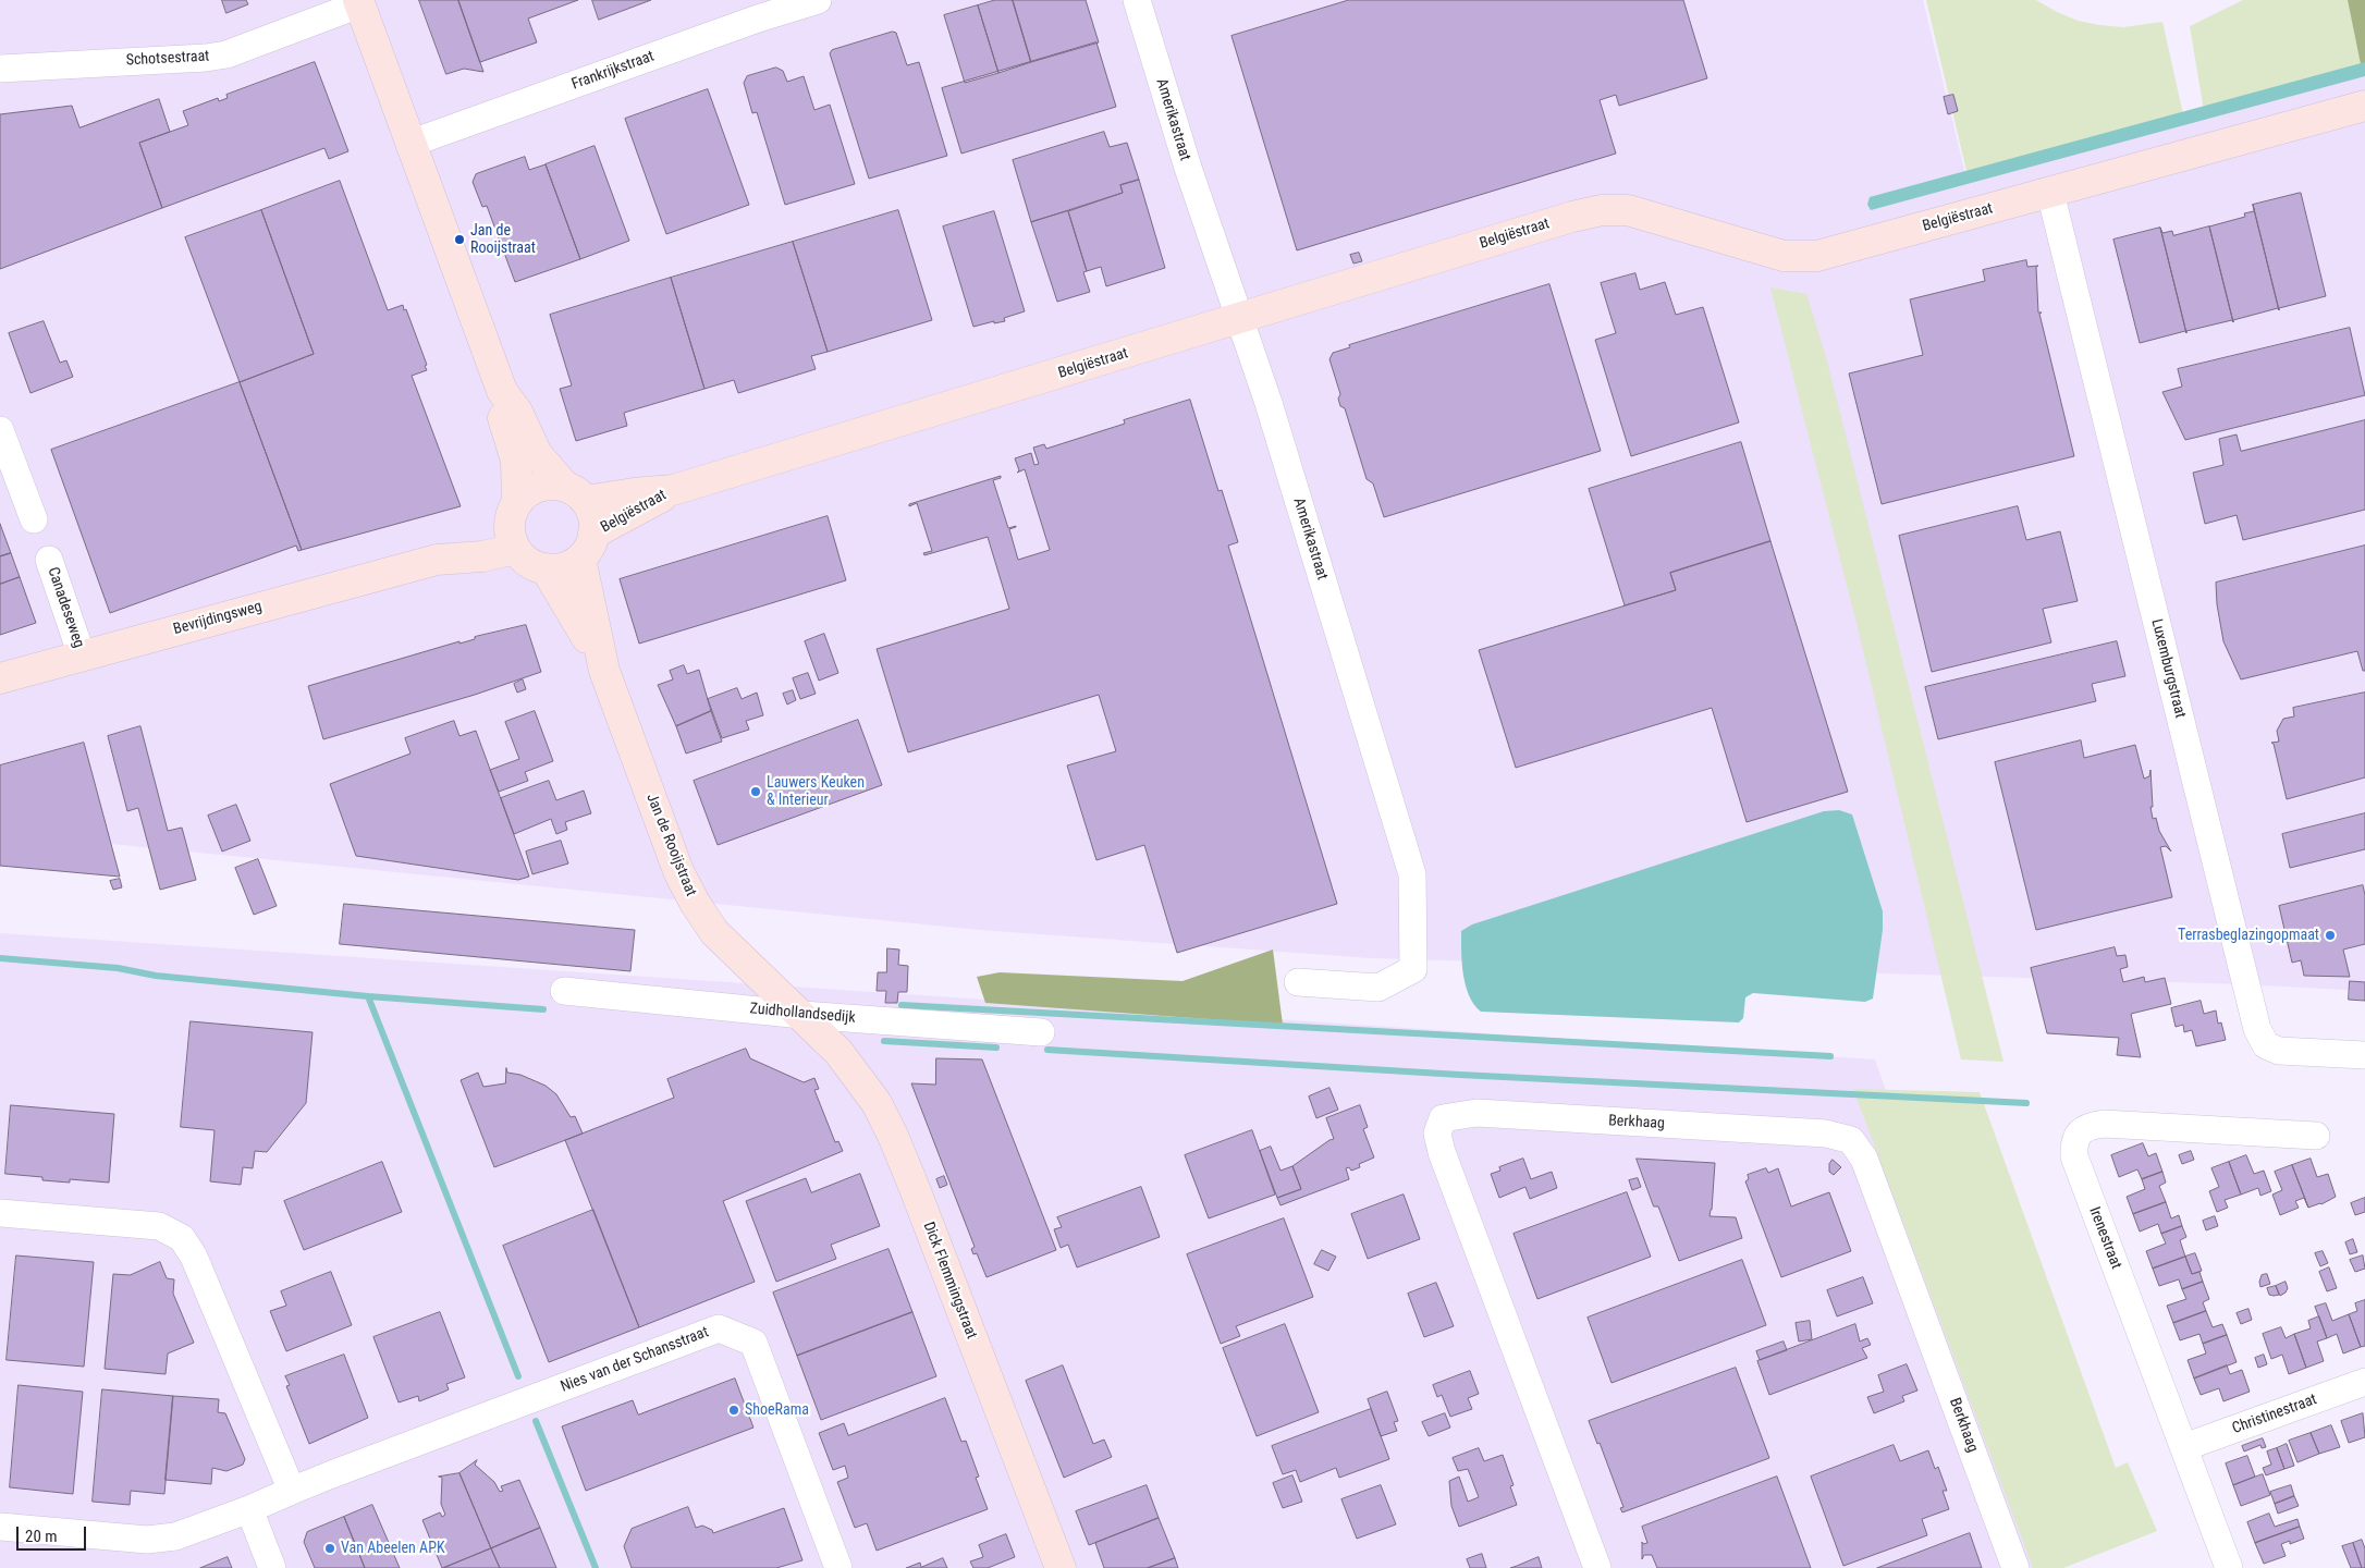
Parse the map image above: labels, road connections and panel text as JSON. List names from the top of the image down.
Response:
{
  "streets": {
    "main road": [
      "Belgiëstraat",
      "Bevrijdingsweg",
      "Jan de Rooijstraat",
      "Dick Flemmingstraat"
    ],
    "street": [
      "Schotsestraat",
      "Frankrijkstraat",
      "Amerikastraat",
      "Canadeseweg",
      "Luxemburgstraat",
      "Zuidhollandsedijk",
      "Berkhaag",
      "Irenestraat",
      "Nies van der Schansstraat",
      "Christinestraat"
    ]
  },
  "crossings": [
    ["Amerikastraat", "Belgiëstraat"],
    ["Belgiëstraat", "Bevrijdingsweg"],
    ["Belgiëstraat", "Luxemburgstraat"],
    ["Belgiëstraat", "Jan de Rooijstraat"],
    ["Canadeseweg", "Bevrijdingsweg"],
    ["Bevrijdingsweg", "Jan de Rooijstraat"],
    ["Jan de Rooijstraat", "Zuidhollandsedijk"],
    ["Jan de Rooijstraat", "Dick Flemmingstraat"],
    ["Zuidhollandsedijk", "Dick Flemmingstraat"],
    ["Irenestraat", "Christinestraat"]
  ],
  "places": [
    "Jan de Rooijstraat",
    "Lauwers Keuken & Interieur",
    "Terrasbeglazingopmaat",
    "ShoeRama",
    "Van Abeelen APK"
  ],
  "scale_bar": "20 m"
}
